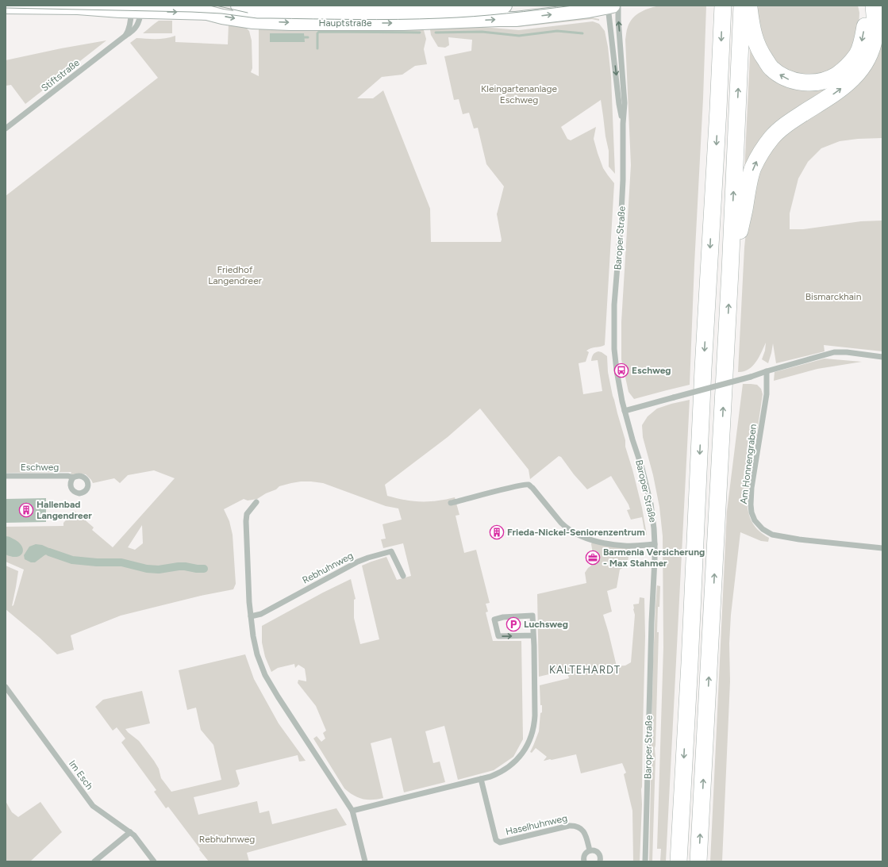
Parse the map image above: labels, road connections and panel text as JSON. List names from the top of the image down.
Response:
{
  "streets": {
    "main road": ["Hauptstraße"],
    "street": [
      "Stiftstraße",
      "Baroper Straße",
      "Am Honnengraben",
      "Eschweg",
      "Rebhuhnweg",
      "Im Esch",
      "Haselhuhnweg"
    ]
  },
  "crossings": [
    ["Hauptstraße", "Stiftstraße"],
    ["Hauptstraße", "Baroper Straße"]
  ],
  "districts": ["KALTEHARDT"],
  "parks": [
    "Kleingartenanlage Eschweg",
    "Friedhof Langendreer",
    "Bismarckhain",
    "Rebhuhnweg"
  ],
  "places": {
    "bus stop": ["Eschweg"],
    "building": ["Hallenbad Langendreer", "Frieda-Nickel-Seniorenzentrum"],
    "office": ["Barmenia Versicherung - Max Stahmer"],
    "parking": ["Luchsweg"]
  }
}
